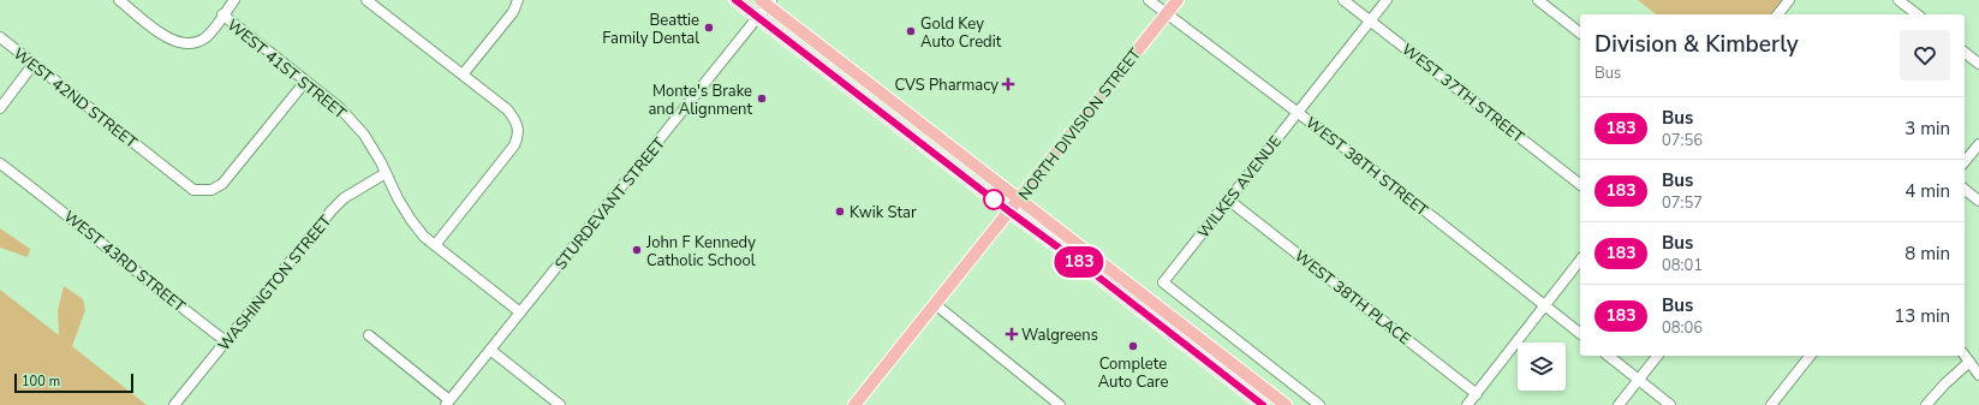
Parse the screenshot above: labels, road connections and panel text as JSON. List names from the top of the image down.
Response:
{
  "streets": {
    "main road": ["NORTH DIVISION STREET"],
    "street": [
      "WEST 41ST STREET",
      "WEST 37TH STREET",
      "WEST 42ND STREET",
      "WEST 38TH STREET",
      "WILKES AVENUE",
      "STURDEVANT STREET",
      "WEST 43RD STREET",
      "WASHINGTON STREET",
      "WEST 38TH PLACE"
    ]
  },
  "crossings": [
    ["WEST 41ST STREET", "WEST 42ND STREET"],
    ["WEST 41ST STREET", "STURDEVANT STREET"],
    ["WEST 41ST STREET", "WASHINGTON STREET"],
    ["WEST 37TH STREET", "WILKES AVENUE"],
    ["NORTH DIVISION STREET", "WEST 38TH STREET"],
    ["WEST 38TH STREET", "WILKES AVENUE"],
    ["WILKES AVENUE", "WEST 38TH PLACE"],
    ["WEST 43RD STREET", "WASHINGTON STREET"]
  ],
  "places": {
    "other": [
      "Beattie Family Dental",
      "Gold Key Auto Credit",
      "Monte's Brake and Alignment",
      "Kwik Star",
      "John F Kennedy Catholic School",
      "Complete Auto Care"
    ],
    "health": ["CVS Pharmacy", "Walgreens"]
  },
  "lines": ["bus line 183"],
  "scale_bar": "100 m",
  "page": {
    "on_map": "183",
    "heading": ["Division & Kimberly", "Bus"],
    "list": [
      {
        "mark": "183",
        "name": "Bus",
        "note": "07:56",
        "value": "3 min"
      },
      {
        "mark": "183",
        "name": "Bus",
        "note": "07:57",
        "value": "4 min"
      },
      {
        "mark": "183",
        "name": "Bus",
        "note": "08:01",
        "value": "8 min"
      },
      {
        "mark": "183",
        "name": "Bus",
        "note": "08:06",
        "value": "13 min"
      }
    ],
    "scale": "100 m"
  }
}
